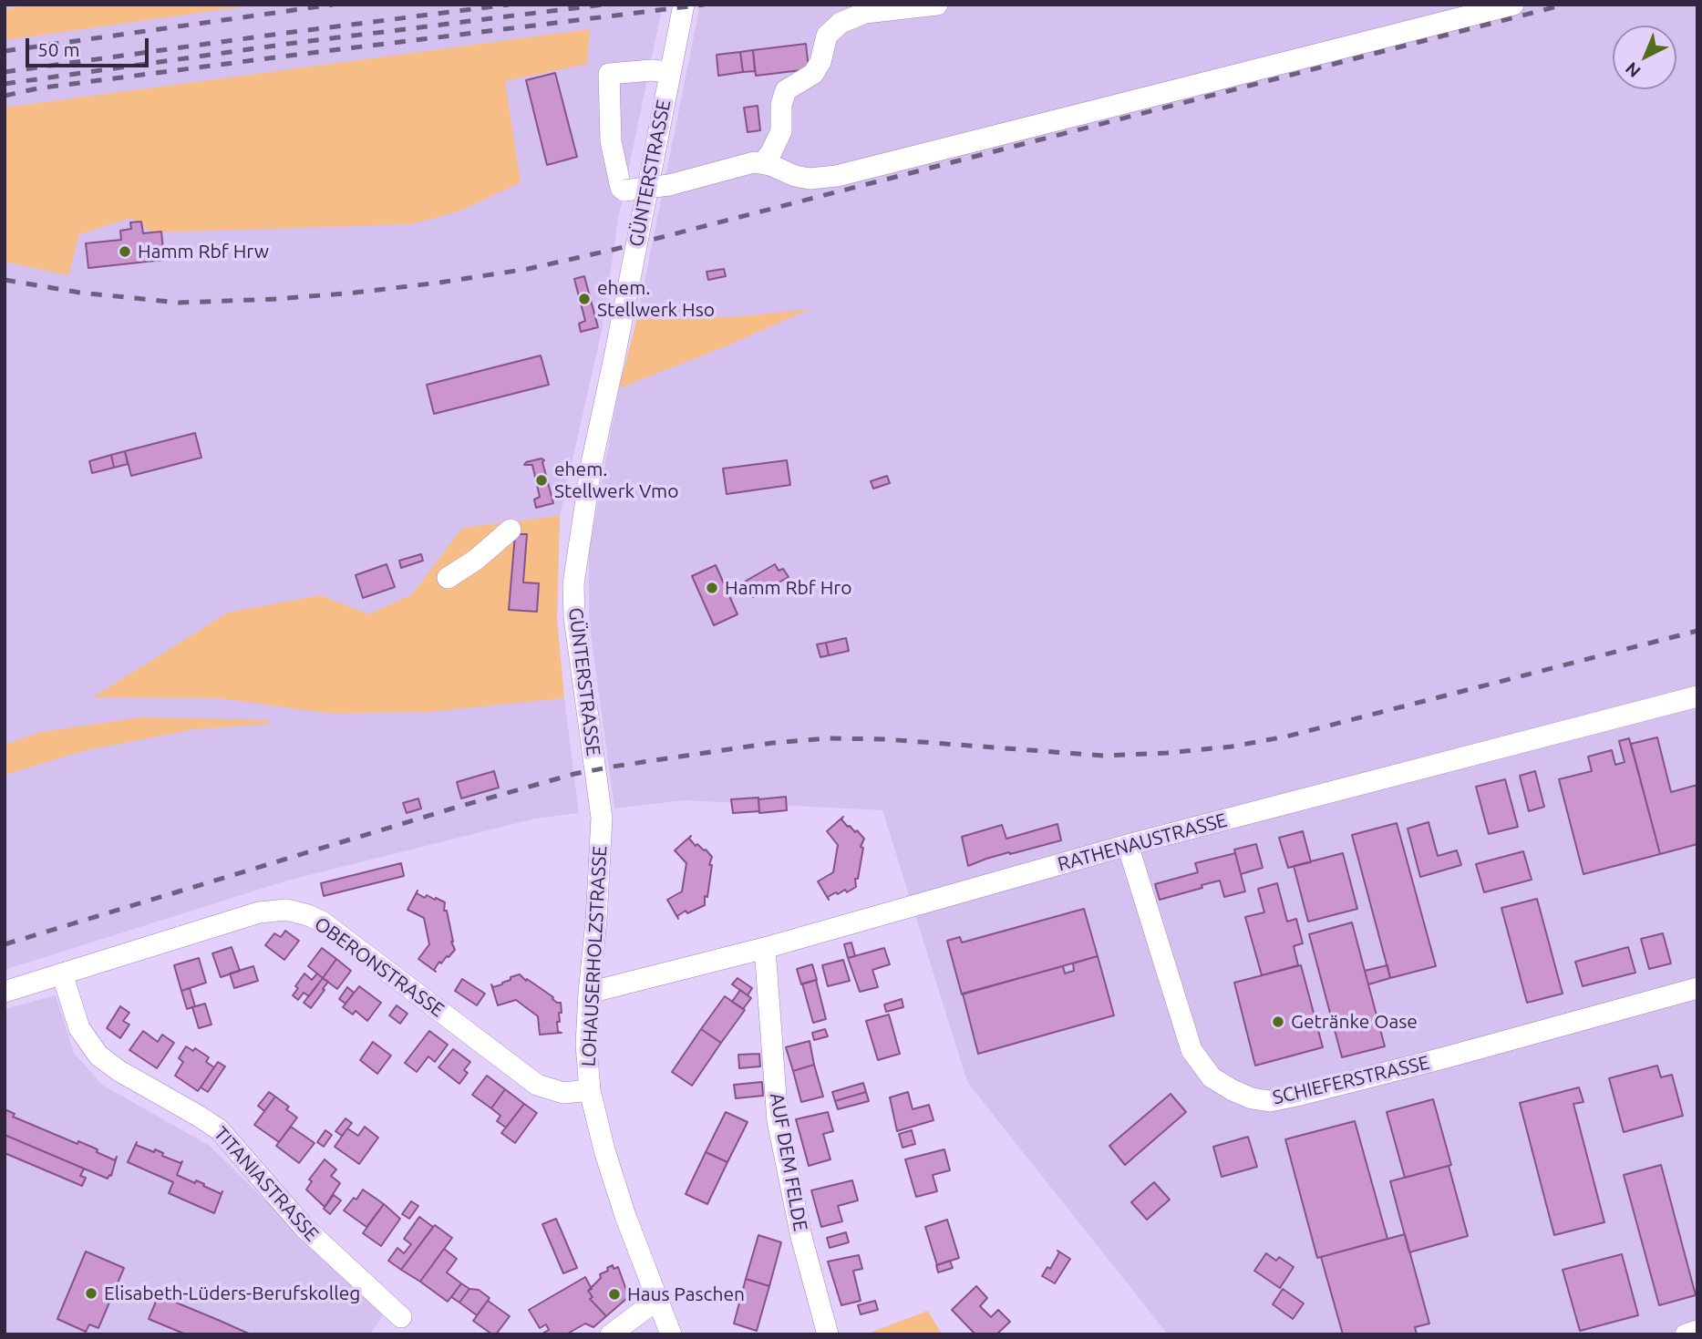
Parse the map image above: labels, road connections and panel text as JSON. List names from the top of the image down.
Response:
{
  "streets": {
    "street": [
      "GÜNTERSTRASSE",
      "RATHENAUSTRASSE",
      "LOHAUSERHOLZSTRASSE",
      "OBERONSTRASSE",
      "SCHIEFERSTRASSE",
      "AUF DEM FELDE",
      "TITANIASTRASSE"
    ]
  },
  "crossings": [
    ["GÜNTERSTRASSE", "LOHAUSERHOLZSTRASSE"],
    ["RATHENAUSTRASSE", "LOHAUSERHOLZSTRASSE"],
    ["RATHENAUSTRASSE", "SCHIEFERSTRASSE"],
    ["RATHENAUSTRASSE", "AUF DEM FELDE"],
    ["LOHAUSERHOLZSTRASSE", "OBERONSTRASSE"],
    ["OBERONSTRASSE", "TITANIASTRASSE"]
  ],
  "places": [
    "Hamm Rbf Hrw",
    "ehem. Stellwerk Hso",
    "ehem. Stellwerk Vmo",
    "Hamm Rbf Hro",
    "Getränke Oase",
    "Elisabeth-Lüders-Berufskolleg",
    "Haus Paschen"
  ],
  "scale_bar": "50 m",
  "north": "bottom left"
}
